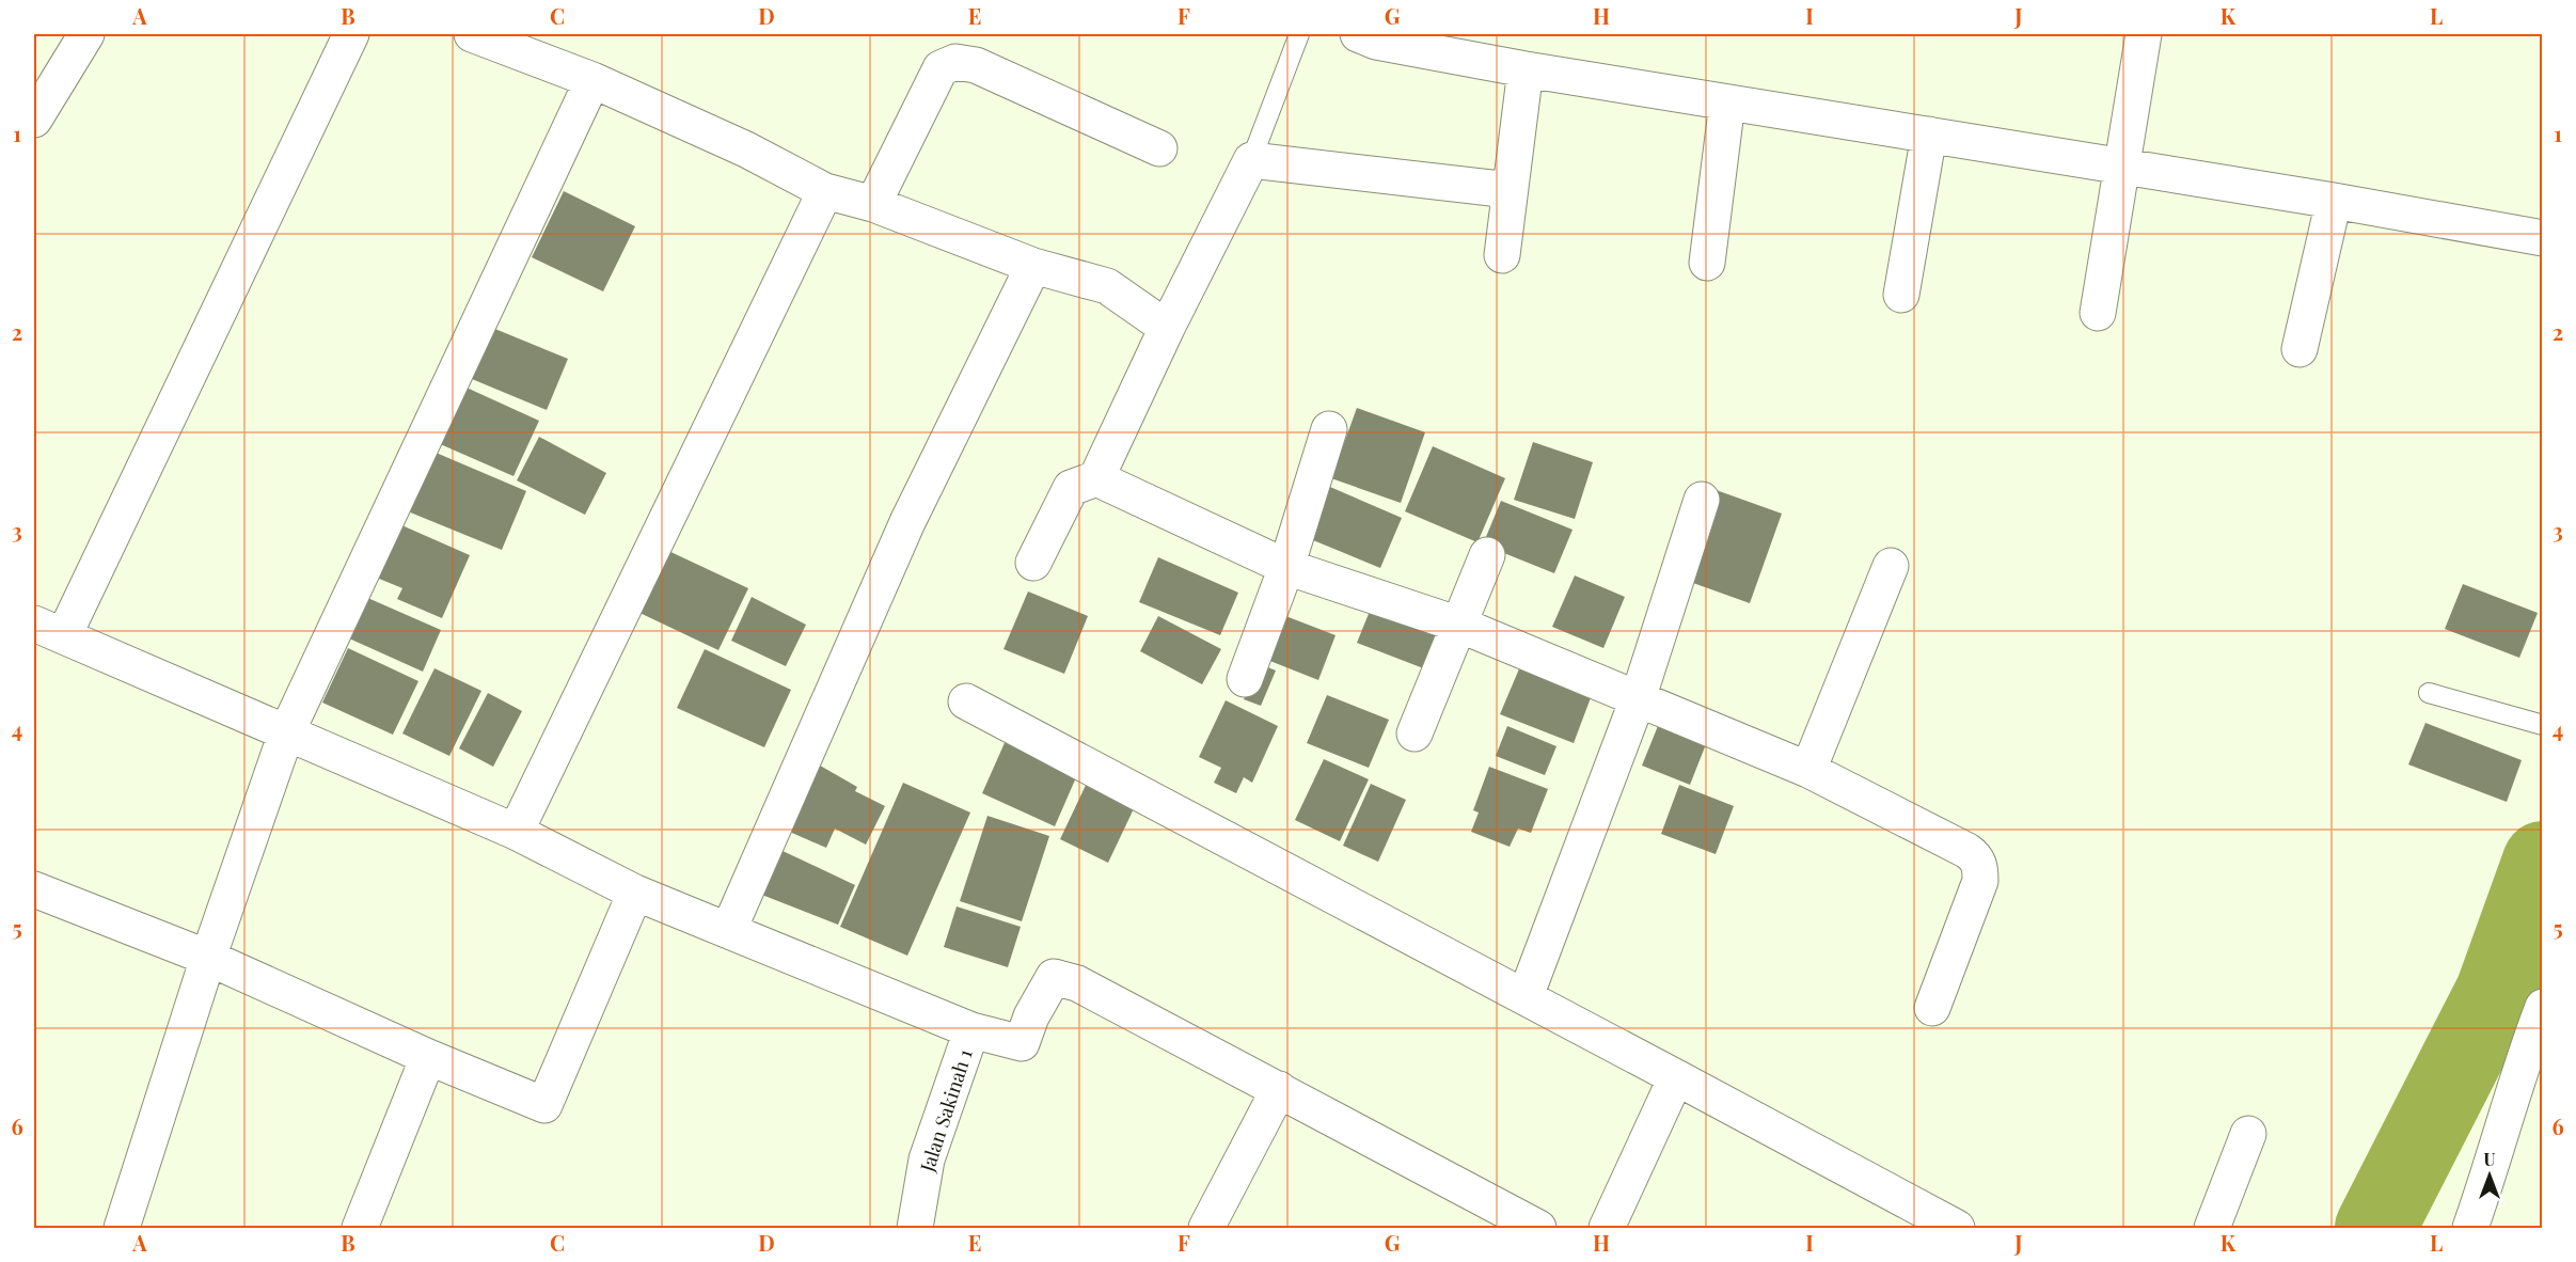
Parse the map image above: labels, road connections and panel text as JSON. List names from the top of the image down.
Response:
{
  "streets": {
    "street": ["Jalan Sakinah 1"]
  },
  "north": "top",
  "grid": {
    "columns": [
      "A",
      "B",
      "C",
      "D",
      "E",
      "F",
      "G",
      "H",
      "I",
      "J",
      "K",
      "L"
    ],
    "rows": [
      "1",
      "2",
      "3",
      "4",
      "5",
      "6"
    ]
  }
}
